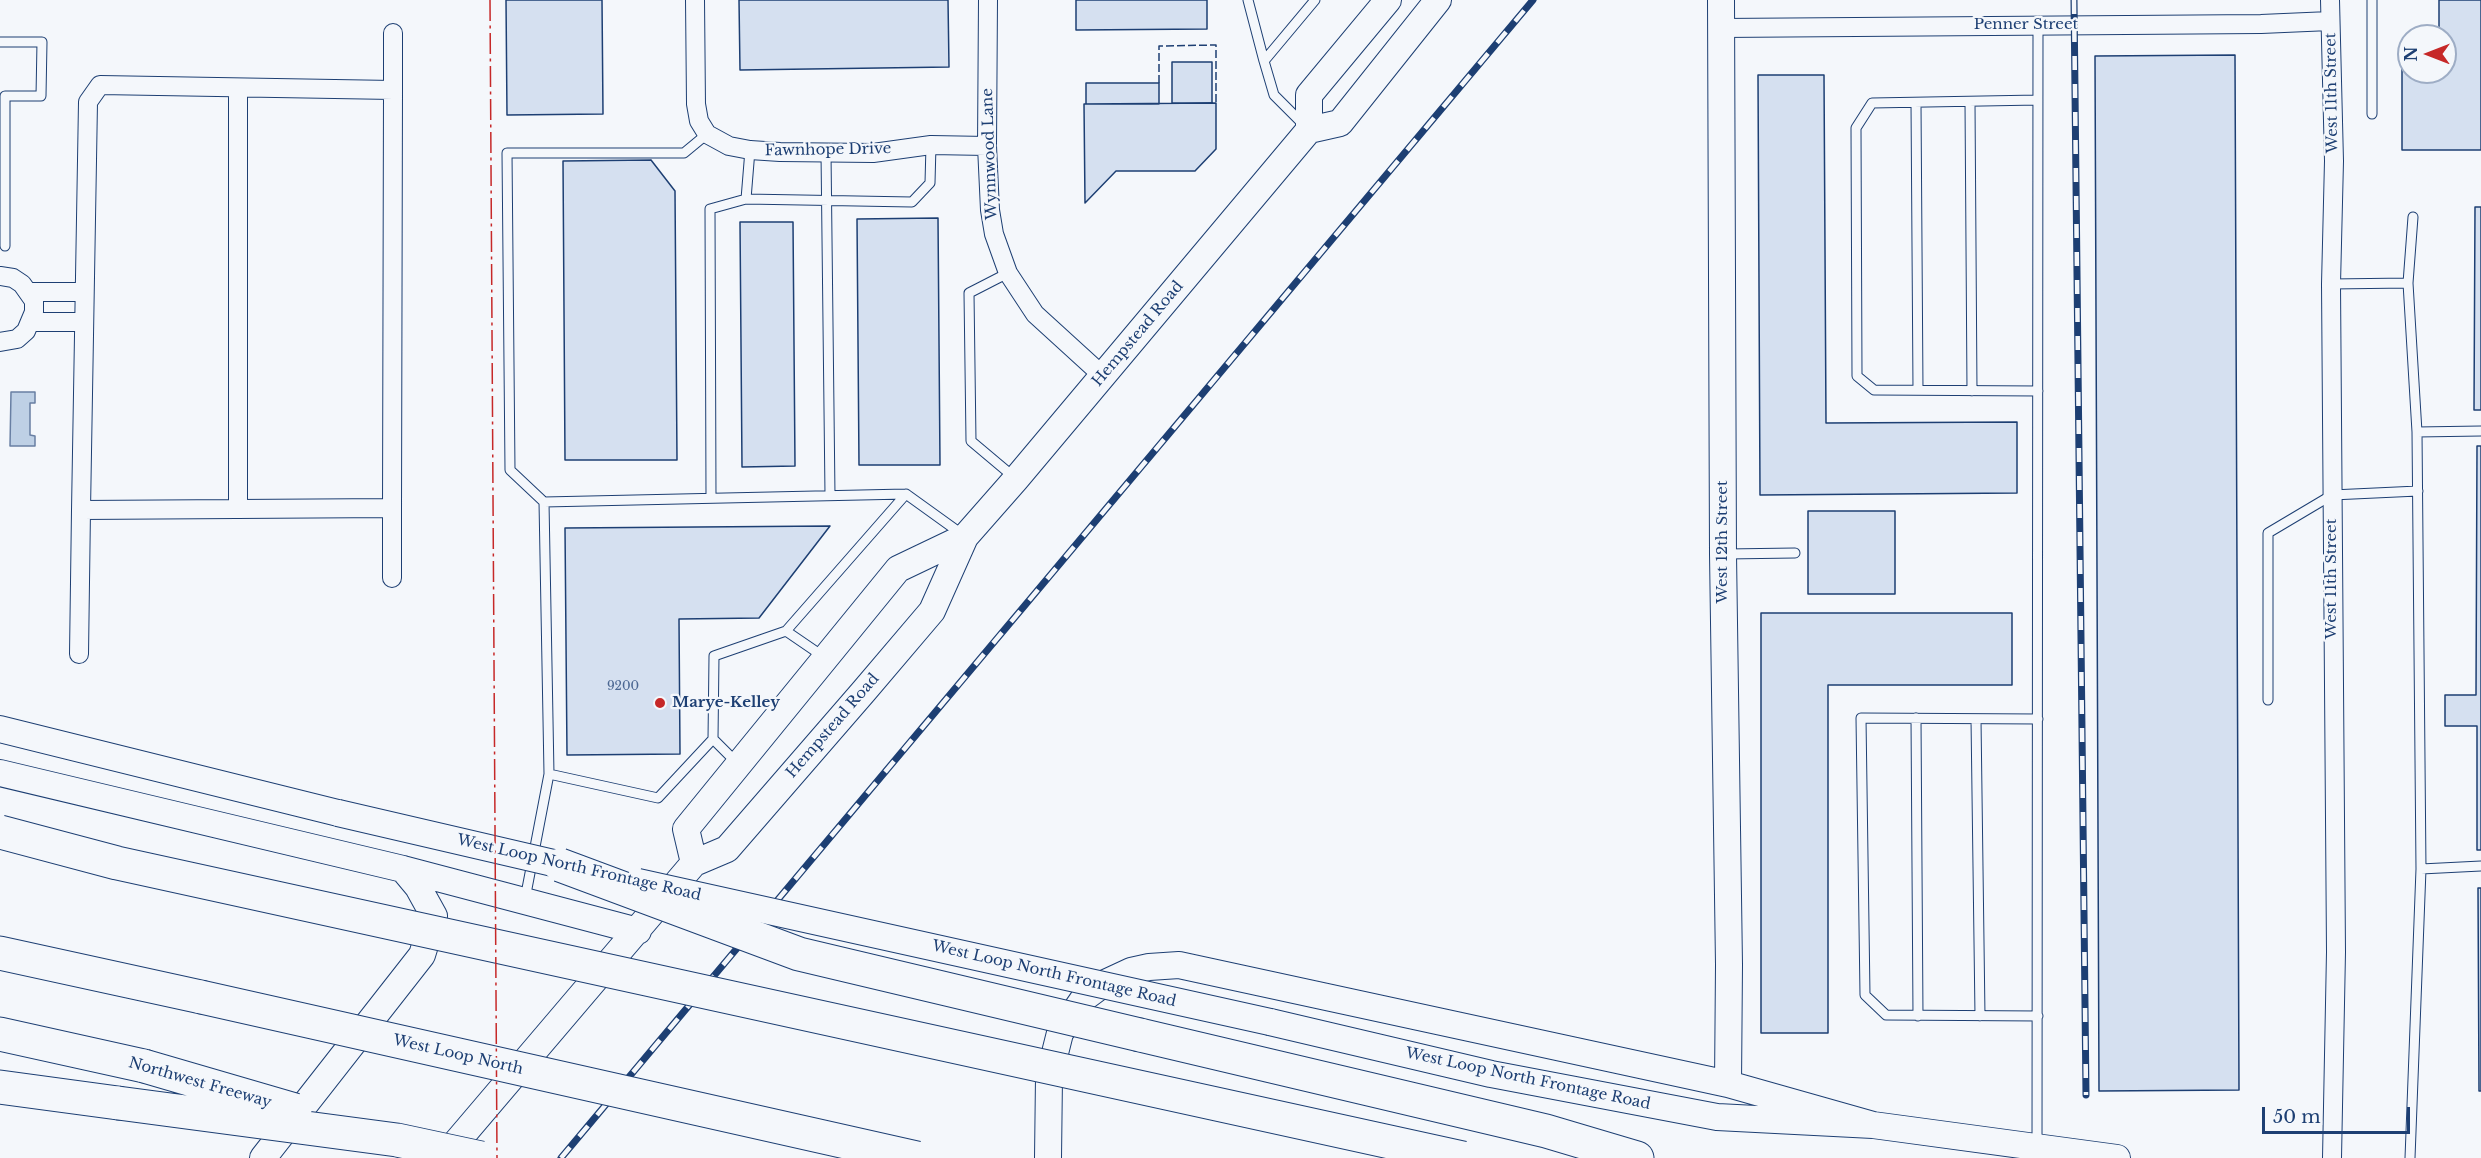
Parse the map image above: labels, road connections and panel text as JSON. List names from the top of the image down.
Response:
{
  "streets": {
    "highway": ["West Loop North", "Northwest Freeway"],
    "main road": ["Hempstead Road", "West 12th Street", "West Loop North Frontage Road"],
    "street": [
      "Penner Street",
      "West 11th Street",
      "Fawnhope Drive",
      "Wynnwood Lane"
    ]
  },
  "crossings": [
    ["Penner Street", "West 11th Street"],
    ["Penner Street", "West 12th Street"],
    ["Fawnhope Drive", "Wynnwood Lane"],
    ["Wynnwood Lane", "Hempstead Road"]
  ],
  "places": ["Marye-Kelley"],
  "house_numbers": ["9200"],
  "scale_bar": "50 m",
  "north": "left"
}
